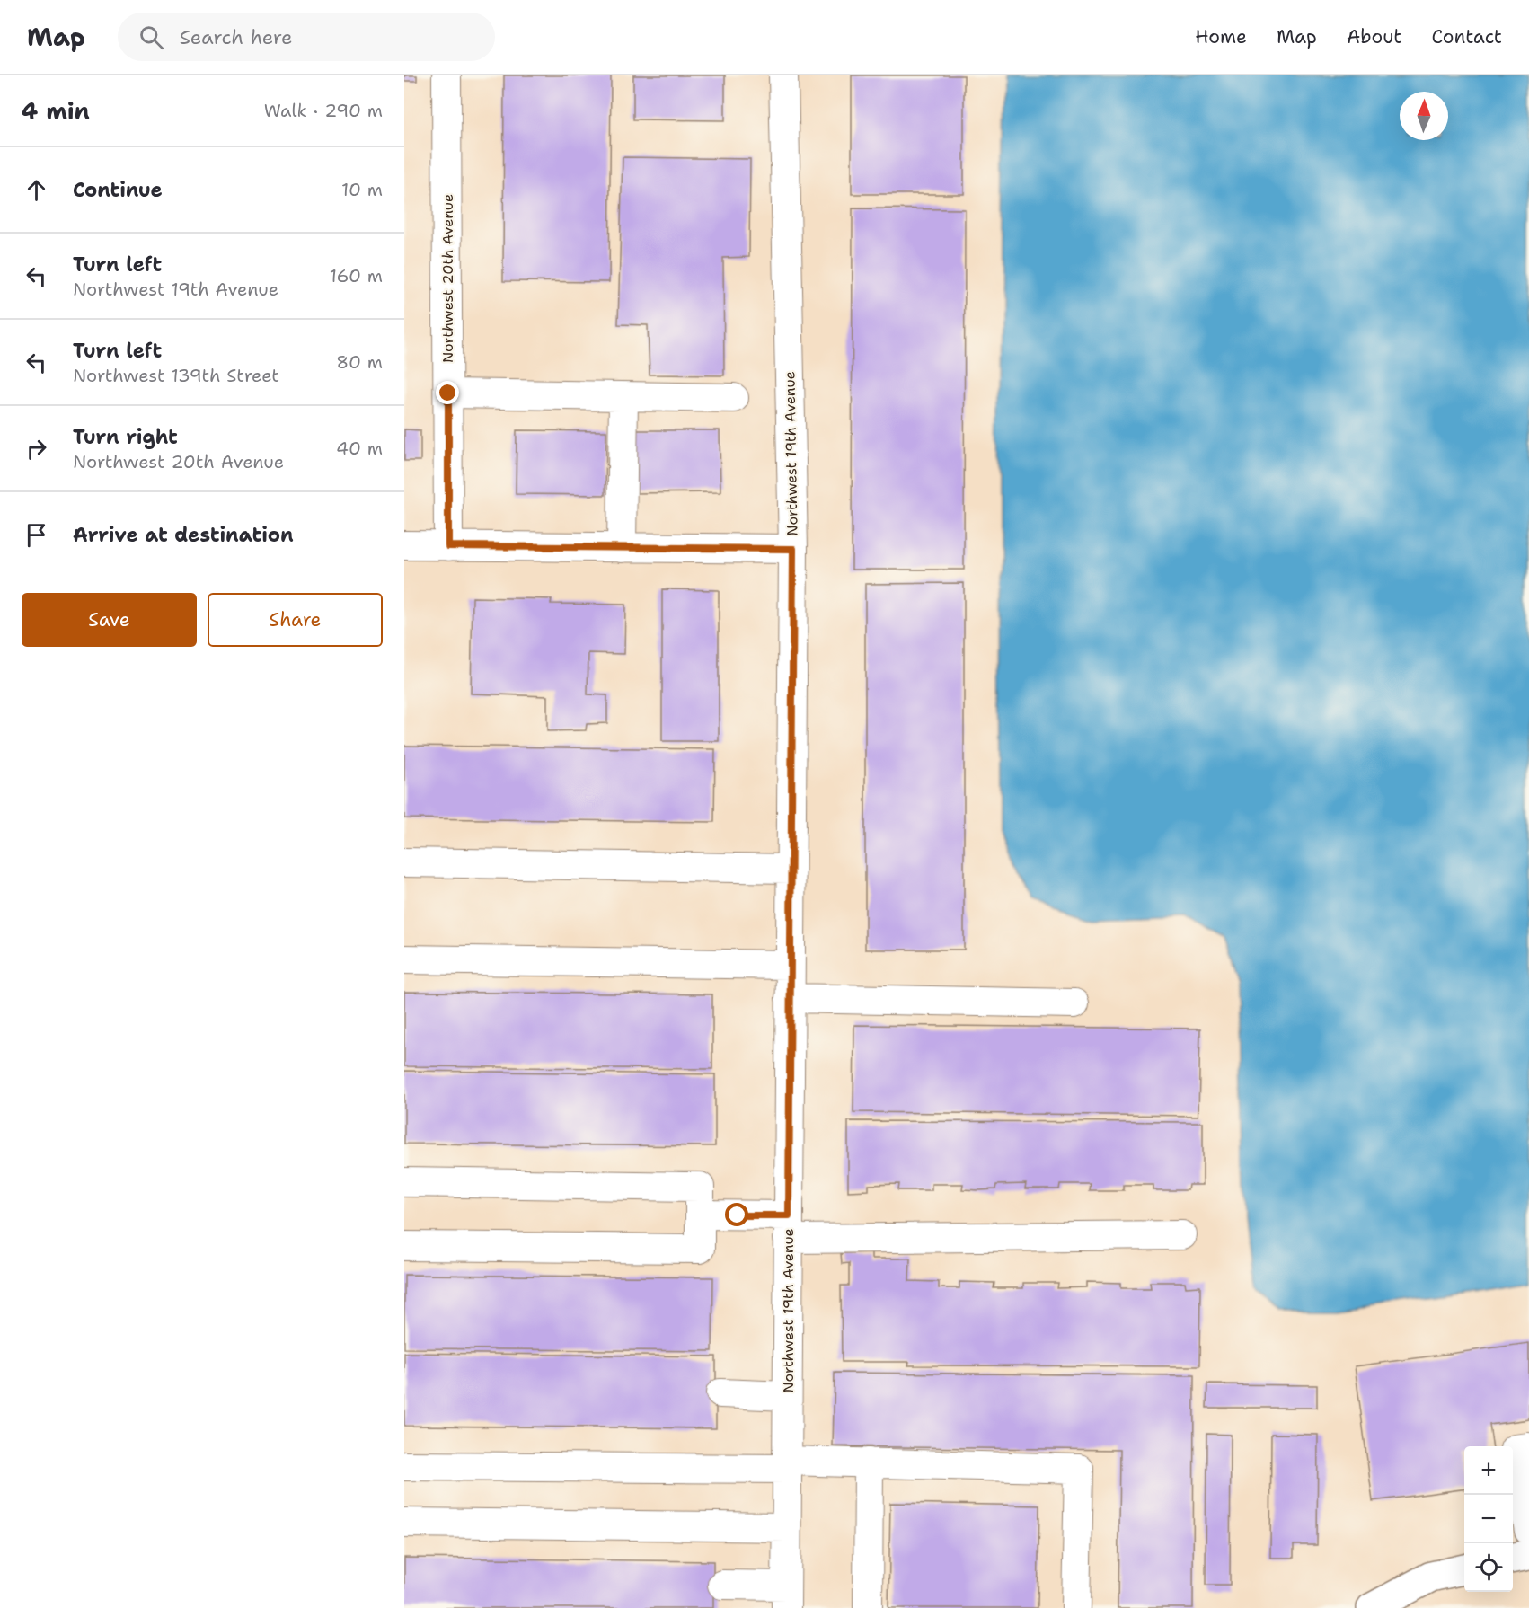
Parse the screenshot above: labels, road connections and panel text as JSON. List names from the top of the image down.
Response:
{
  "streets": {
    "street": ["Northwest 20th Avenue", "Northwest 19th Avenue"]
  },
  "north": "top",
  "page": {
    "header": "Map",
    "search": "Search here",
    "nav": [
      "Home",
      "Map",
      "About",
      "Contact"
    ],
    "heading": ["4 min", "Walk · 290 m"],
    "list": [
      ["Continue", "10 m"],
      ["Turn left", "Northwest 19th Avenue", "160 m"],
      ["Turn left", "Northwest 139th Street", "80 m"],
      ["Turn right", "Northwest 20th Avenue", "40 m"],
      "Arrive at destination"
    ],
    "buttons": ["Save", "Share"],
    "map_buttons": ["+", "−"]
  }
}
